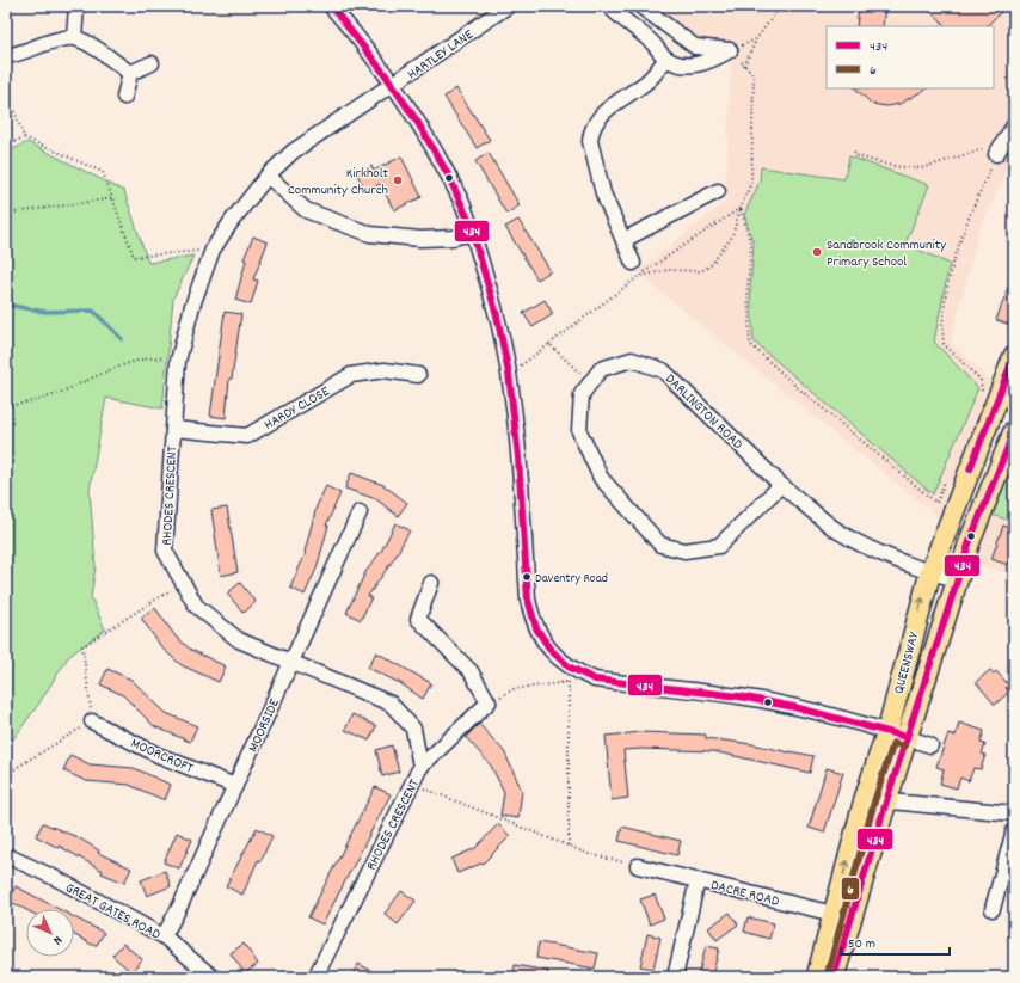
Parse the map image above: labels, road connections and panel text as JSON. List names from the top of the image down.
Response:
{
  "streets": {
    "highway": ["QUEENSWAY"],
    "street": [
      "HARTLEY LANE",
      "HARDY CLOSE",
      "DARLINGTON ROAD",
      "RHODES CRESCENT",
      "MOORSIDE",
      "MOORCROFT",
      "DACRE ROAD",
      "GREAT GATES ROAD"
    ]
  },
  "crossings": [
    ["HARTLEY LANE", "RHODES CRESCENT"],
    ["HARDY CLOSE", "RHODES CRESCENT"],
    ["DARLINGTON ROAD", "QUEENSWAY"],
    ["RHODES CRESCENT", "MOORSIDE"],
    ["QUEENSWAY", "DACRE ROAD"],
    ["MOORSIDE", "MOORCROFT"],
    ["MOORSIDE", "GREAT GATES ROAD"]
  ],
  "places": ["Kirkholt Community Church", "Sandbrook Community Primary School", "Daventry Road"],
  "lines": ["transit line 434", "transit line 6"],
  "legend": ["434", "6"],
  "scale_bar": "50 m",
  "north": "bottom right"
}
